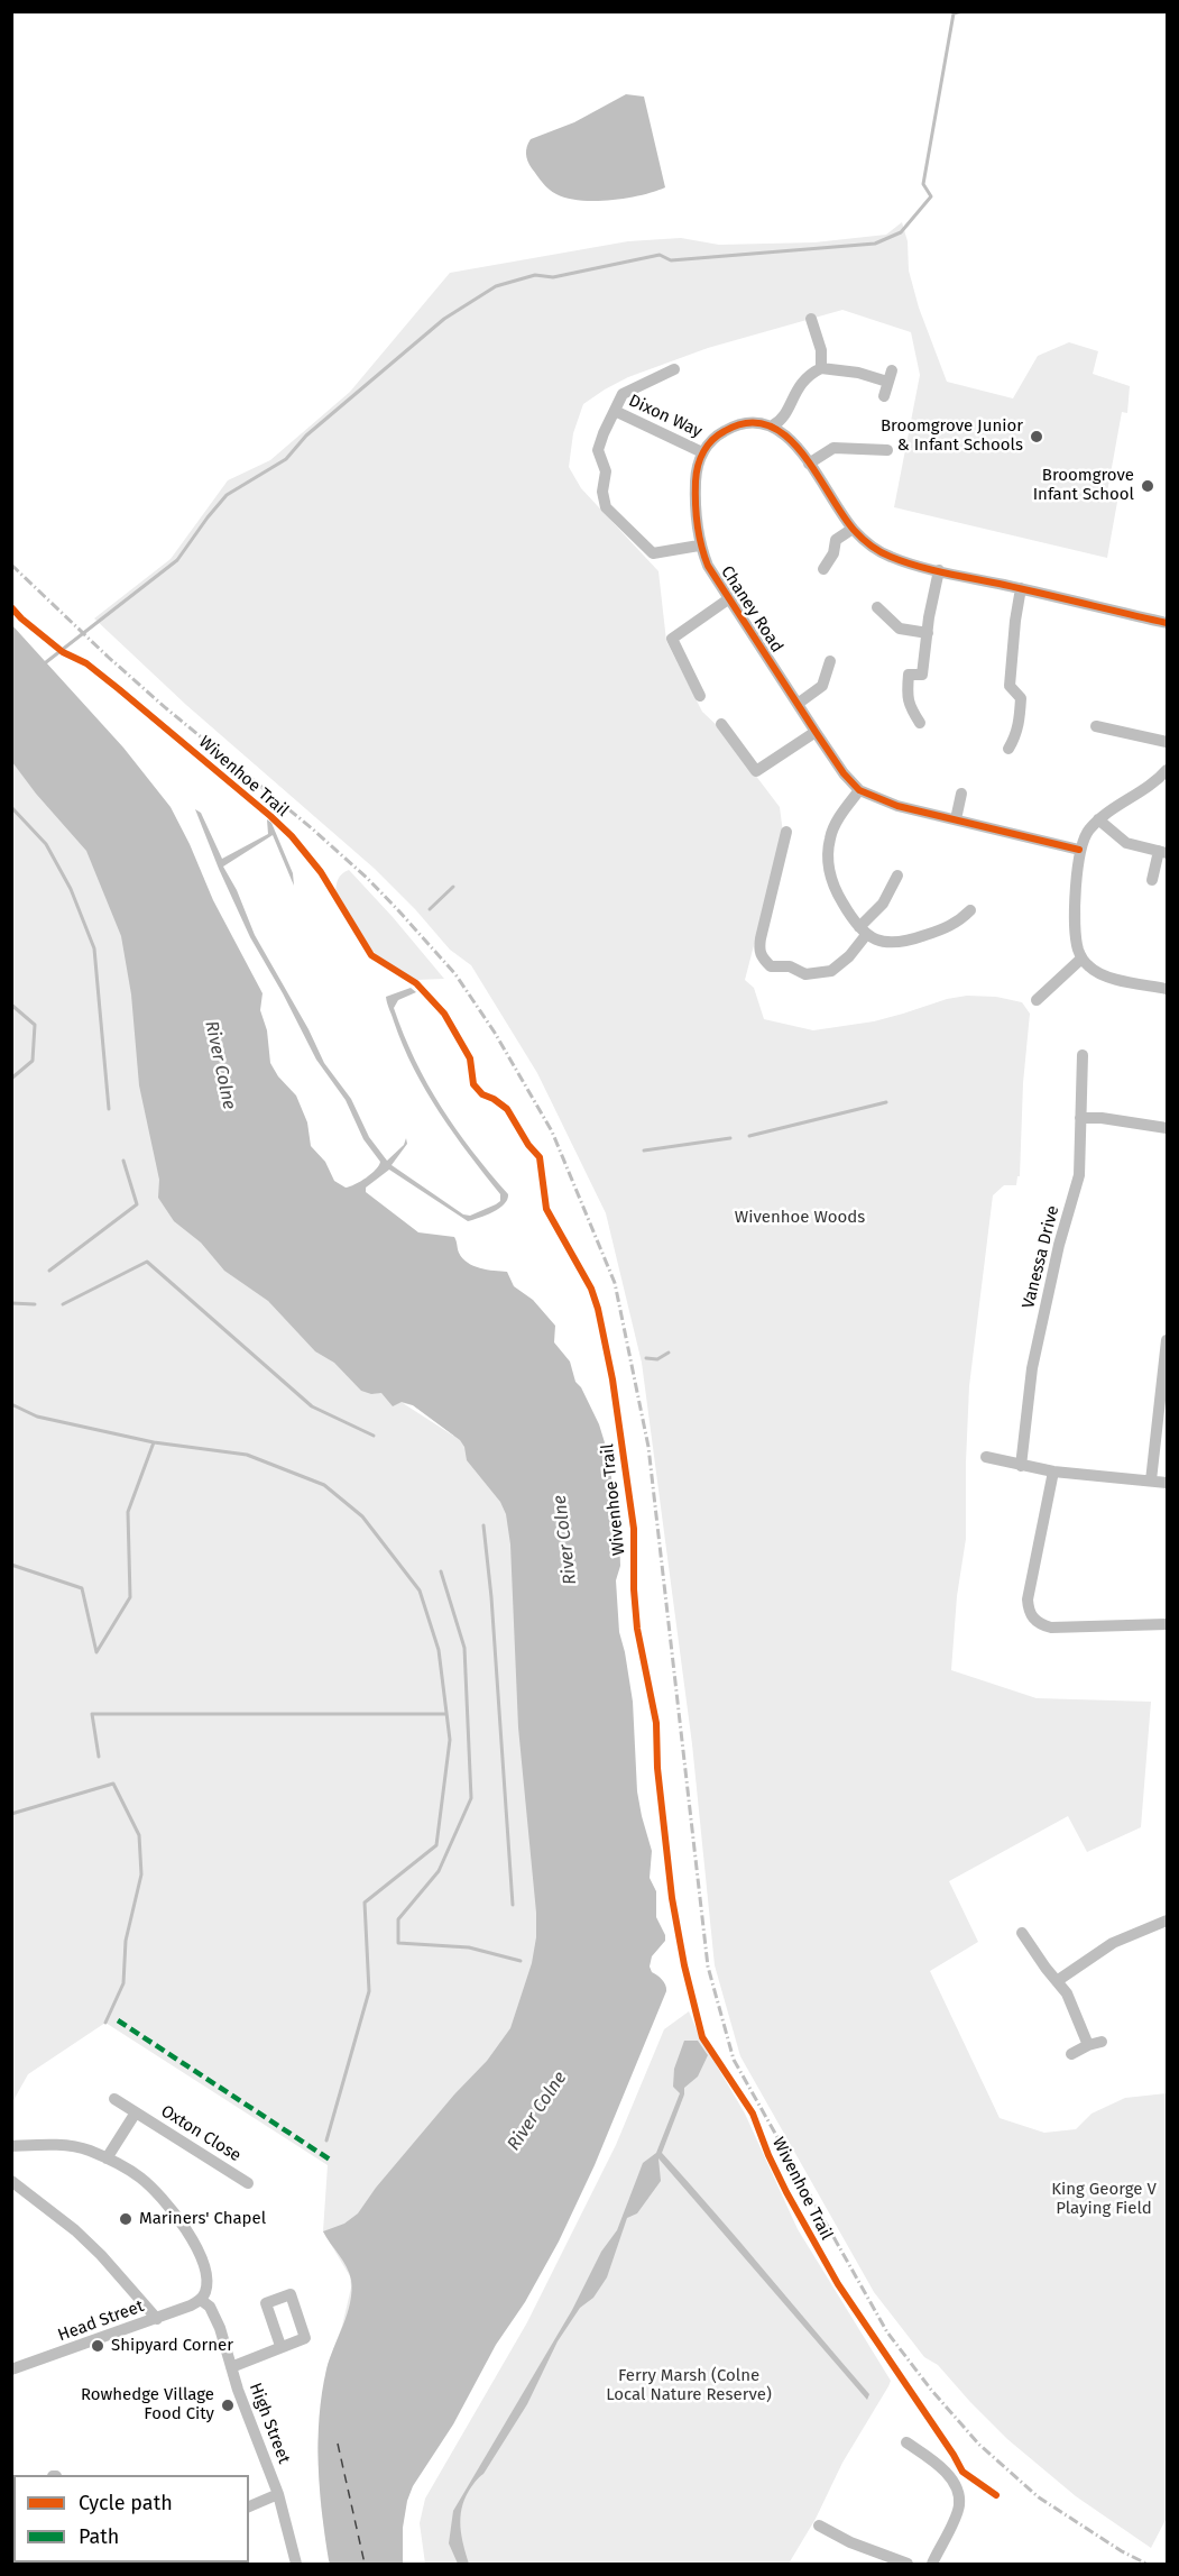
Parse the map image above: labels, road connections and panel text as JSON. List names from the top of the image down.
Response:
{
  "streets": {
    "street": [
      "Dixon Way",
      "Chaney Road",
      "Vanessa Drive",
      "Oxton Close",
      "Head Street",
      "High Street"
    ],
    "cycle path": ["Wivenhoe Trail"]
  },
  "crossings": [
    ["Dixon Way", "Chaney Road"],
    ["Head Street", "High Street"]
  ],
  "water": ["River Colne"],
  "parks": ["Wivenhoe Woods", "King George V Playing Field", "Ferry Marsh (Colne Local Nature Reserve)"],
  "places": [
    "Broomgrove Junior & Infant Schools",
    "Broomgrove Infant School",
    "Mariners' Chapel",
    "Shipyard Corner",
    "Rowhedge Village Food City"
  ],
  "legend": ["Cycle path", "Path"]
}
